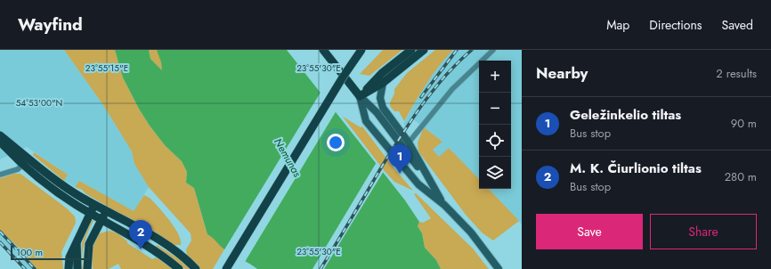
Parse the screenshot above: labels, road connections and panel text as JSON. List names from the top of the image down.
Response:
{
  "water": ["Nemunas"],
  "scale_bar": "100 m",
  "page": {
    "header": "Wayfind",
    "nav": ["Map", "Directions", "Saved"],
    "heading": ["Nearby", "2 results"],
    "map_buttons": ["+", "−"],
    "list": [
      {
        "mark": "1",
        "name": "Geležinkelio tiltas",
        "note": "Bus stop",
        "value": "90 m"
      },
      {
        "mark": "2",
        "name": "M. K. Čiurlionio tiltas",
        "note": "Bus stop",
        "value": "280 m"
      }
    ],
    "pins": ["1", "2"],
    "buttons": ["Save", "Share"],
    "scale": "100 m"
  },
  "coordinates": ["23°55'15\"E", "23°55'30\"E", "54°53'00\"N"]
}
